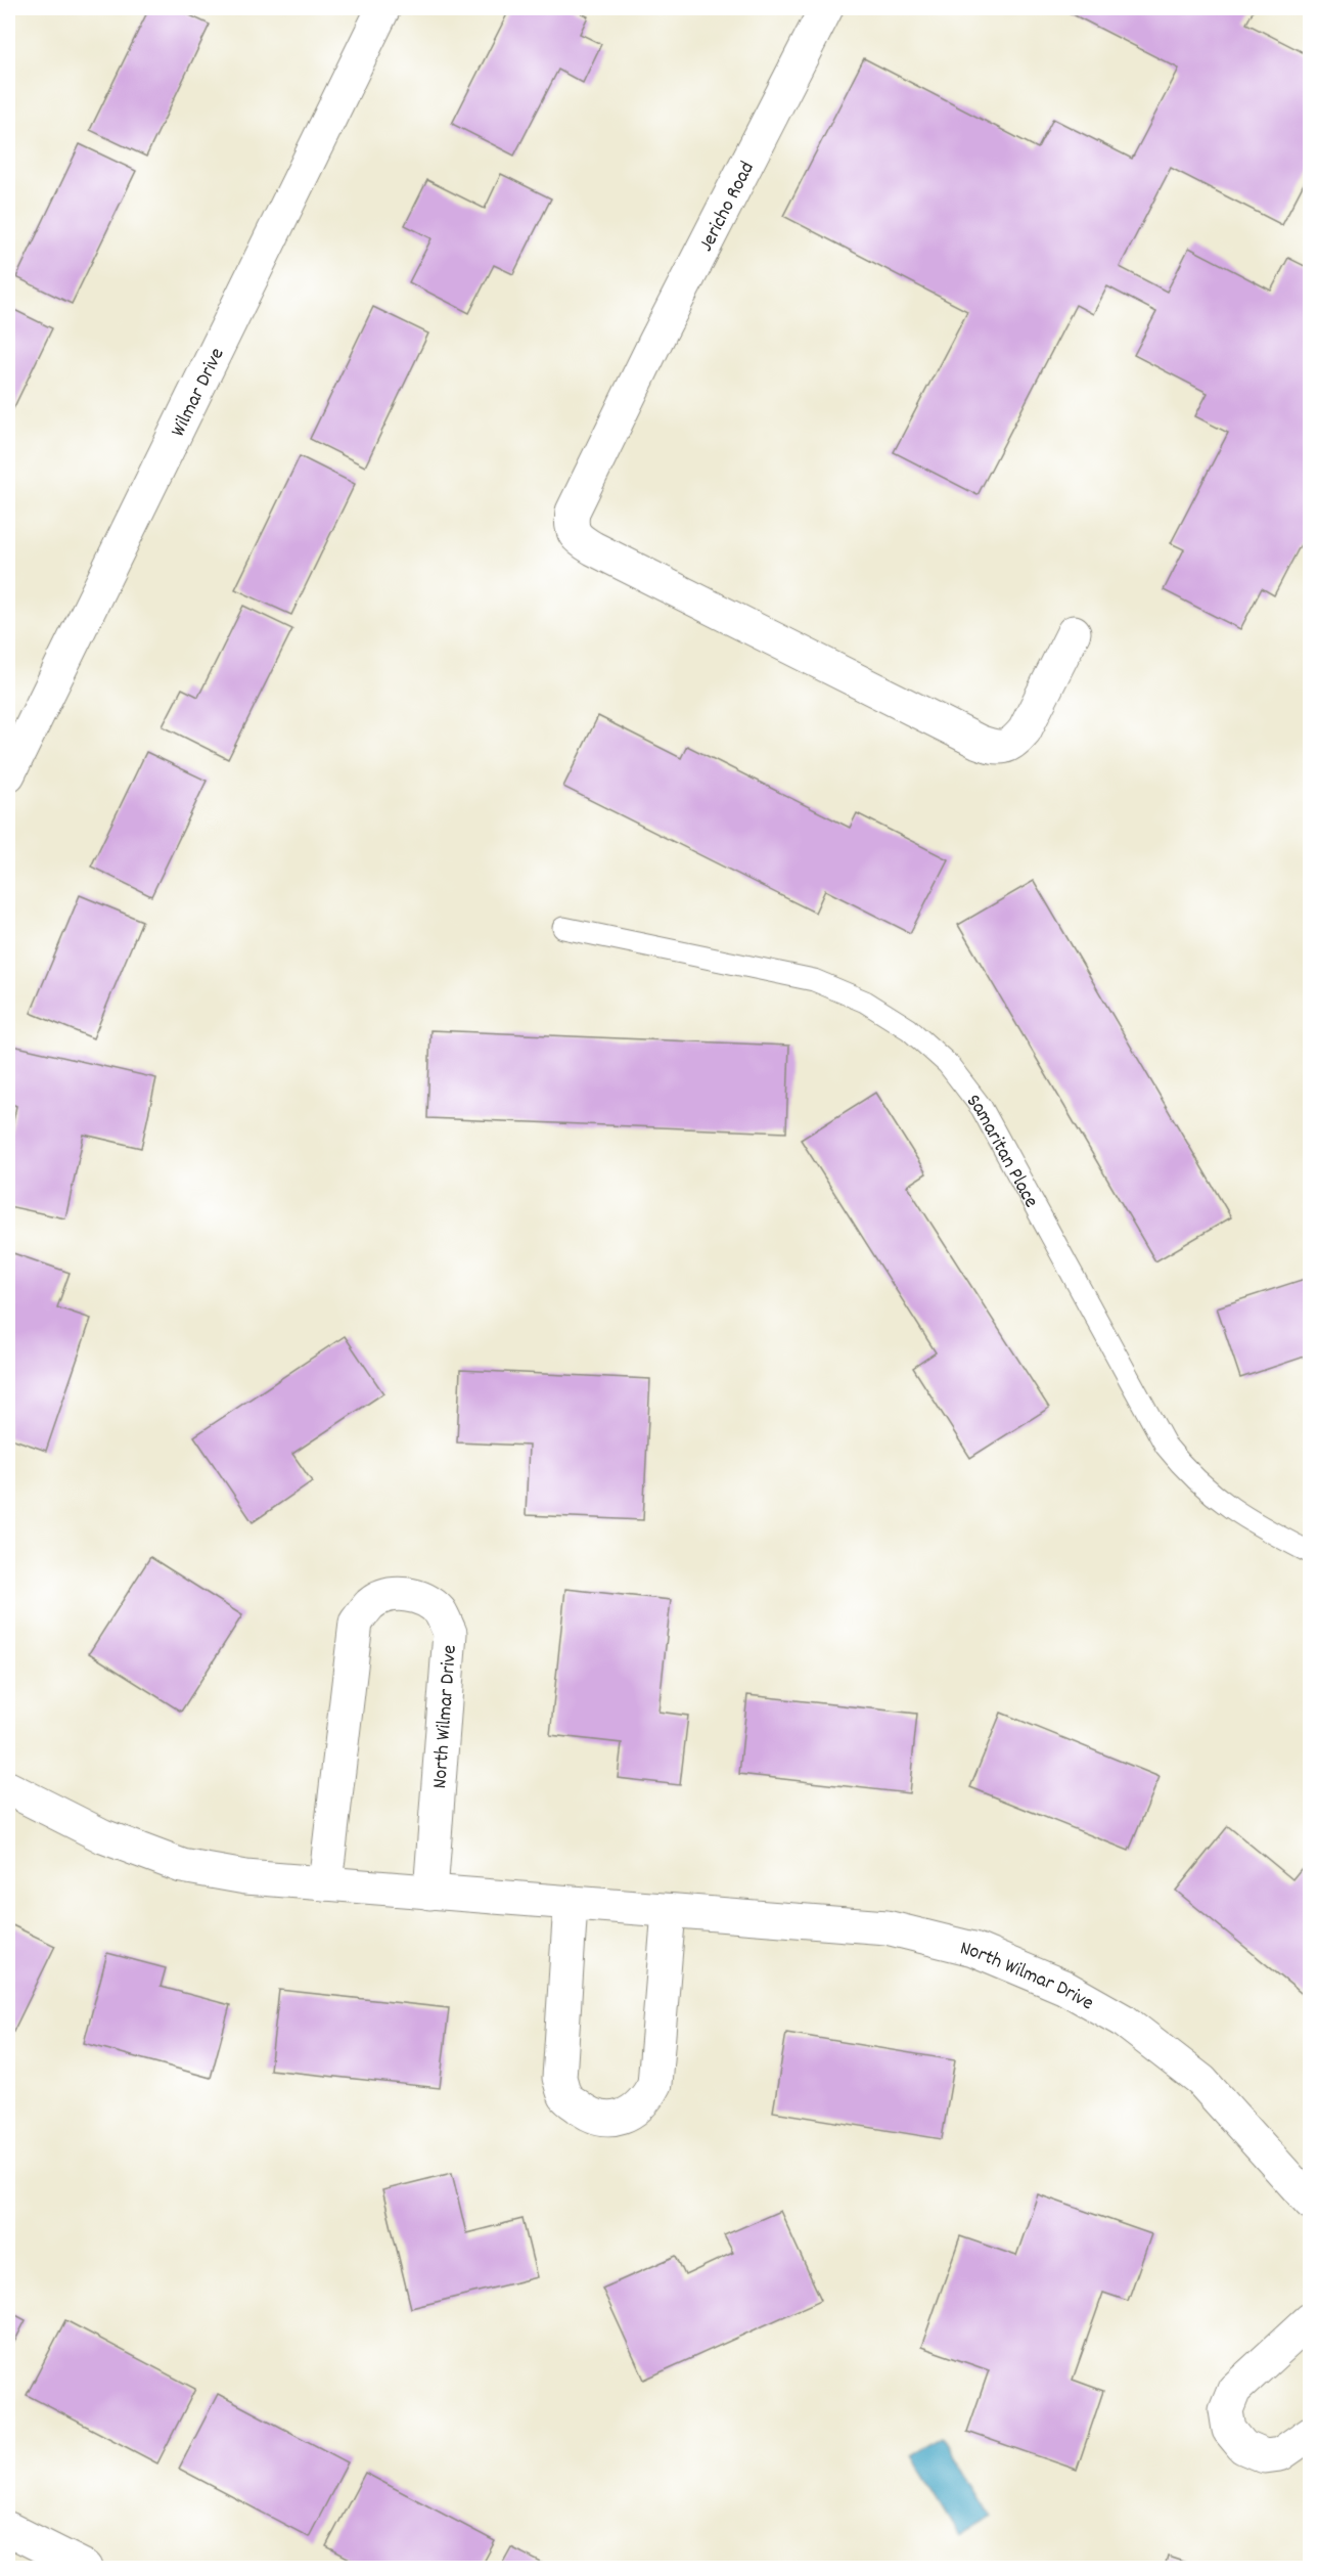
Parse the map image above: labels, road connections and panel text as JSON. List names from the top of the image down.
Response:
{
  "streets": {
    "street": ["Jericho Road", "Wilmar Drive", "North Wilmar Drive"],
    "lane": ["Samaritan Place"]
  }
}
